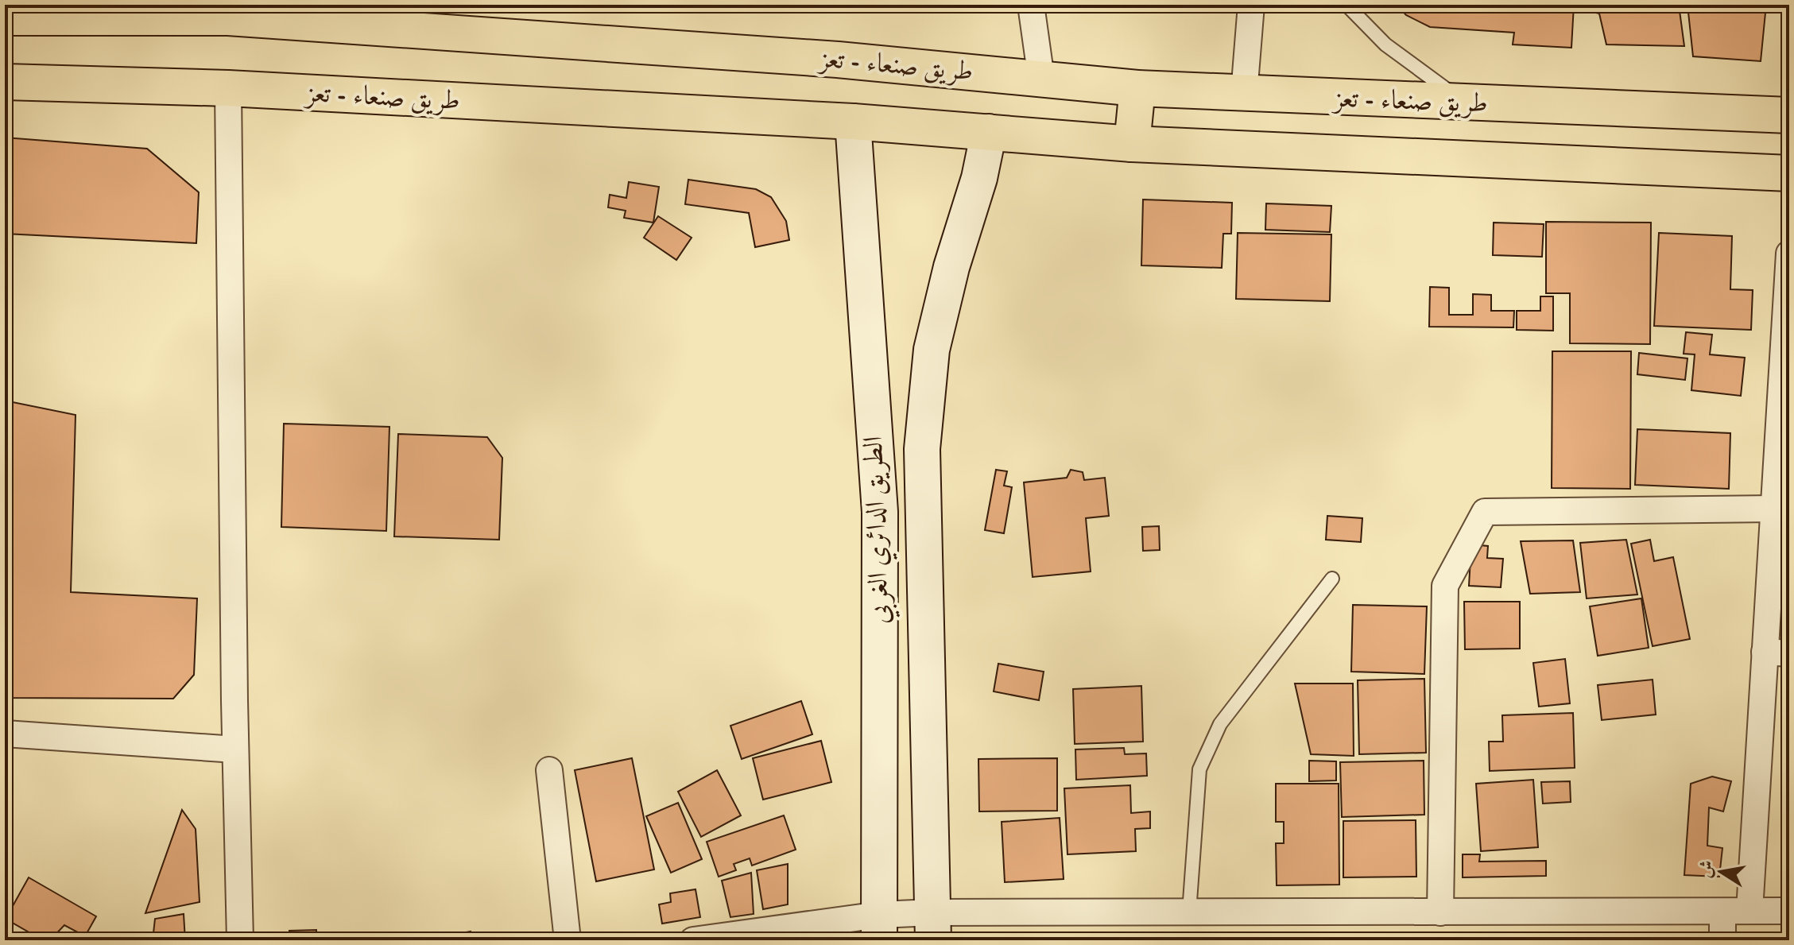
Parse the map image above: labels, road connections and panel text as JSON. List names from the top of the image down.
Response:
{
  "streets": {
    "highway": ["طريق صنعاء - تعز"],
    "main road": ["الطريق الدائري الغربي"]
  },
  "crossings": [
    ["طريق صنعاء - تعز", "الطريق الدائري الغربي"]
  ],
  "north": "left"
}
